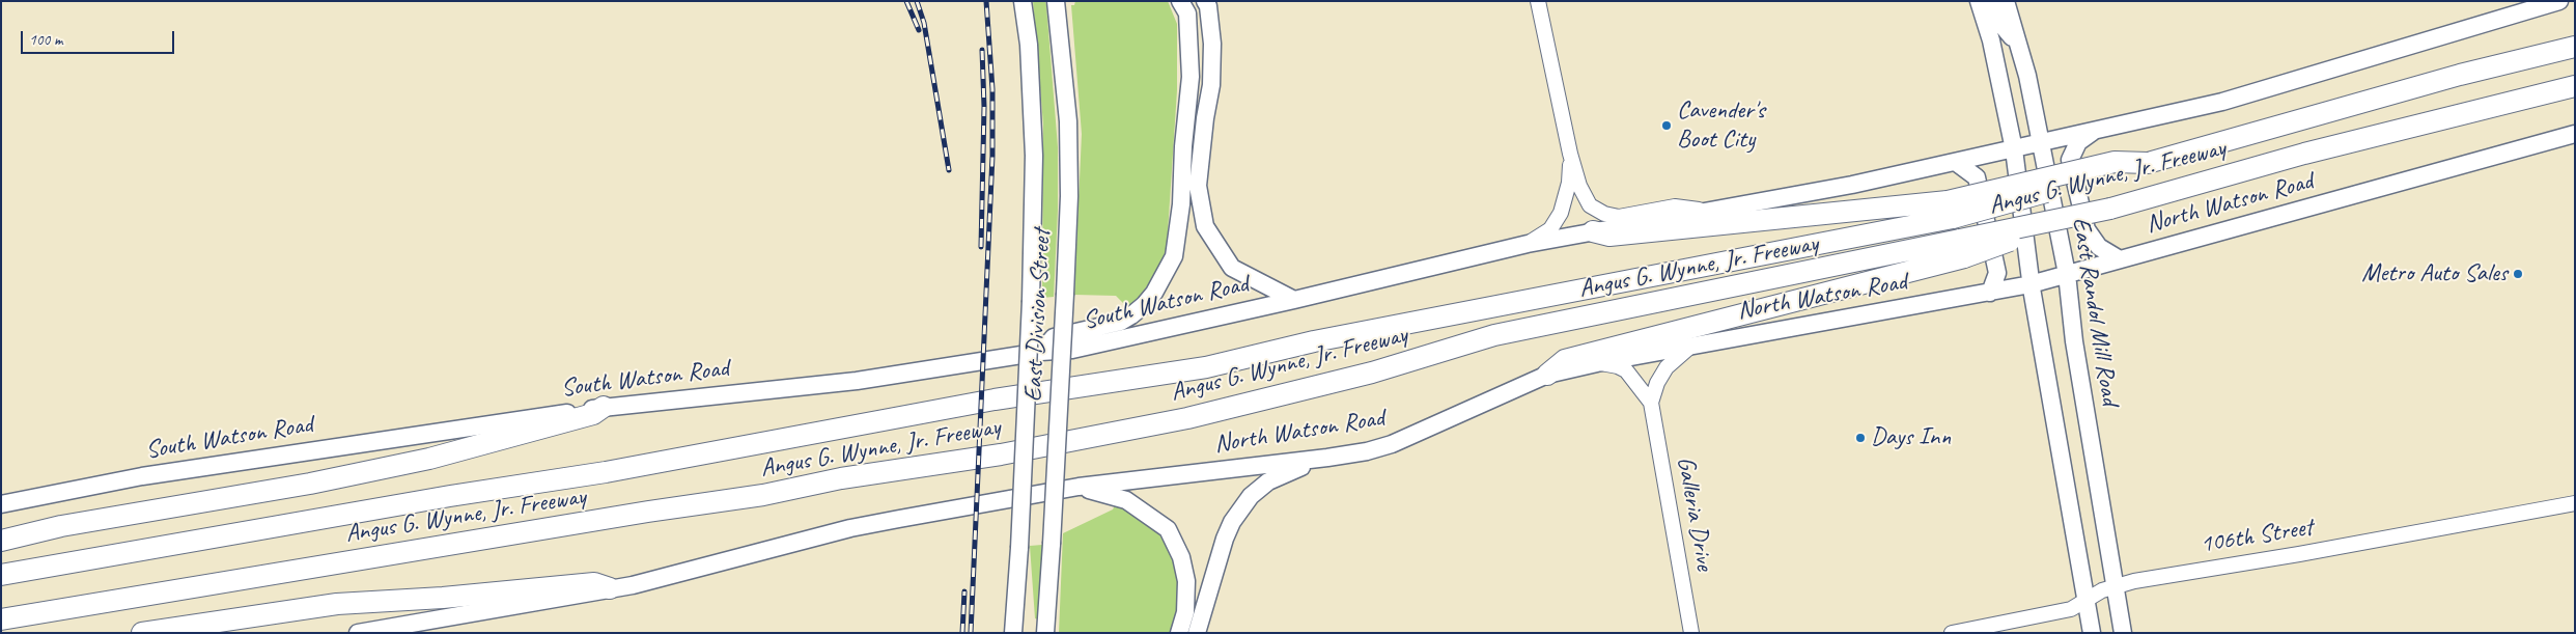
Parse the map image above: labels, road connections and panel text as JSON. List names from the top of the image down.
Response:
{
  "streets": {
    "highway": ["Angus G. Wynne, Jr. Freeway"],
    "main road": [
      "North Watson Road",
      "South Watson Road",
      "East Randol Mill Road",
      "East Division Street"
    ],
    "street": ["Galleria Drive", "106th Street"]
  },
  "crossings": [
    ["North Watson Road", "East Randol Mill Road"],
    ["East Randol Mill Road", "106th Street"]
  ],
  "places": ["Cavender's Boot City", "Metro Auto Sales", "Days Inn"],
  "scale_bar": "100 m"
}
